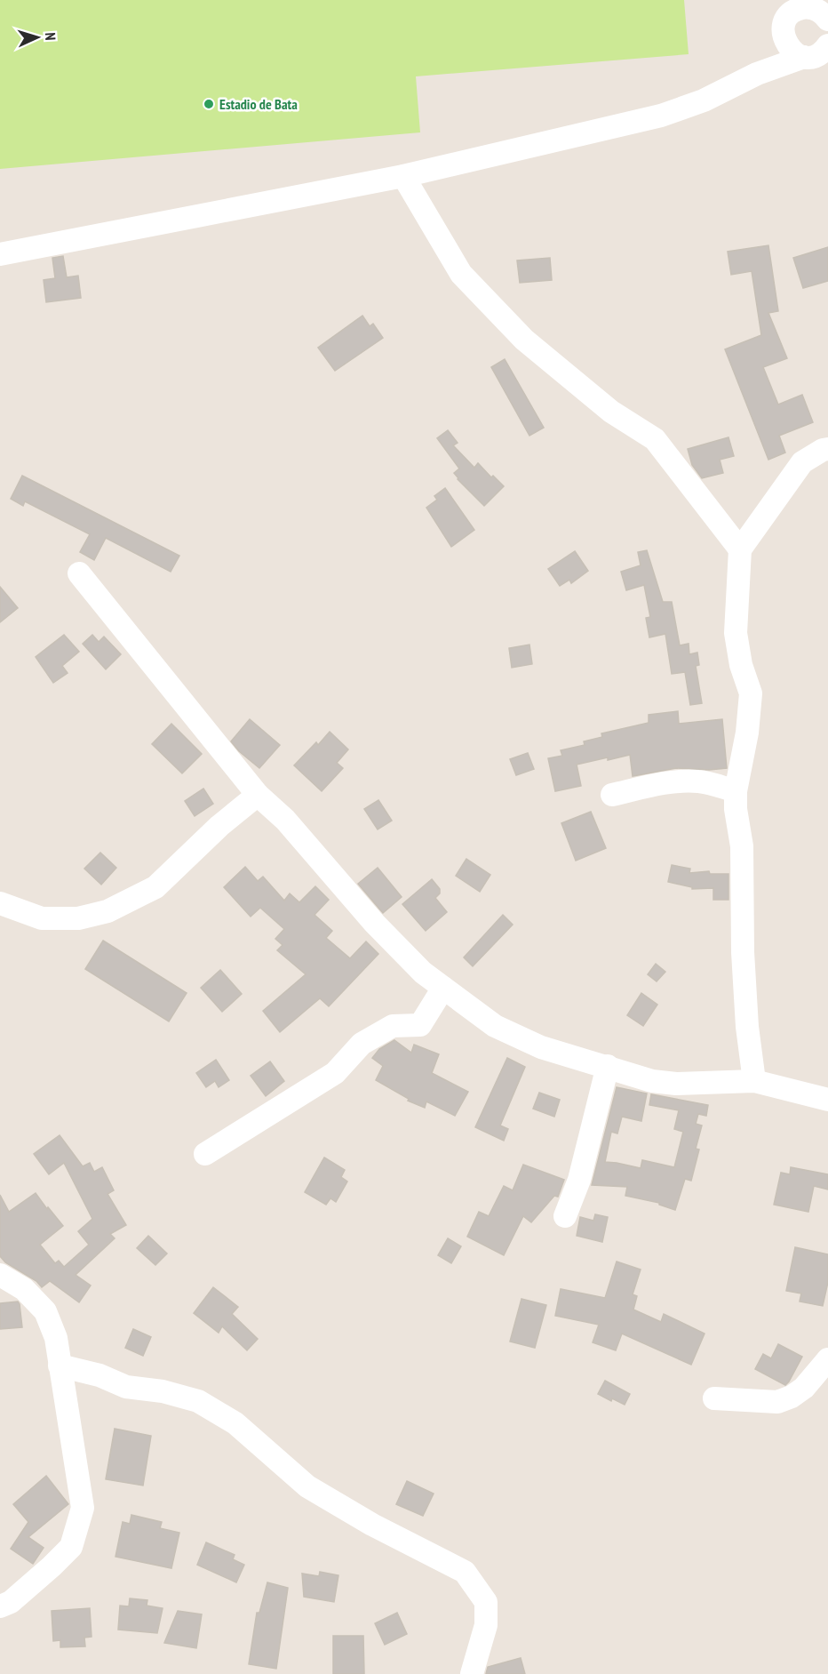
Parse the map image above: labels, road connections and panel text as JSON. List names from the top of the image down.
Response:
{
  "places": ["Estadio de Bata"],
  "north": "right"
}
